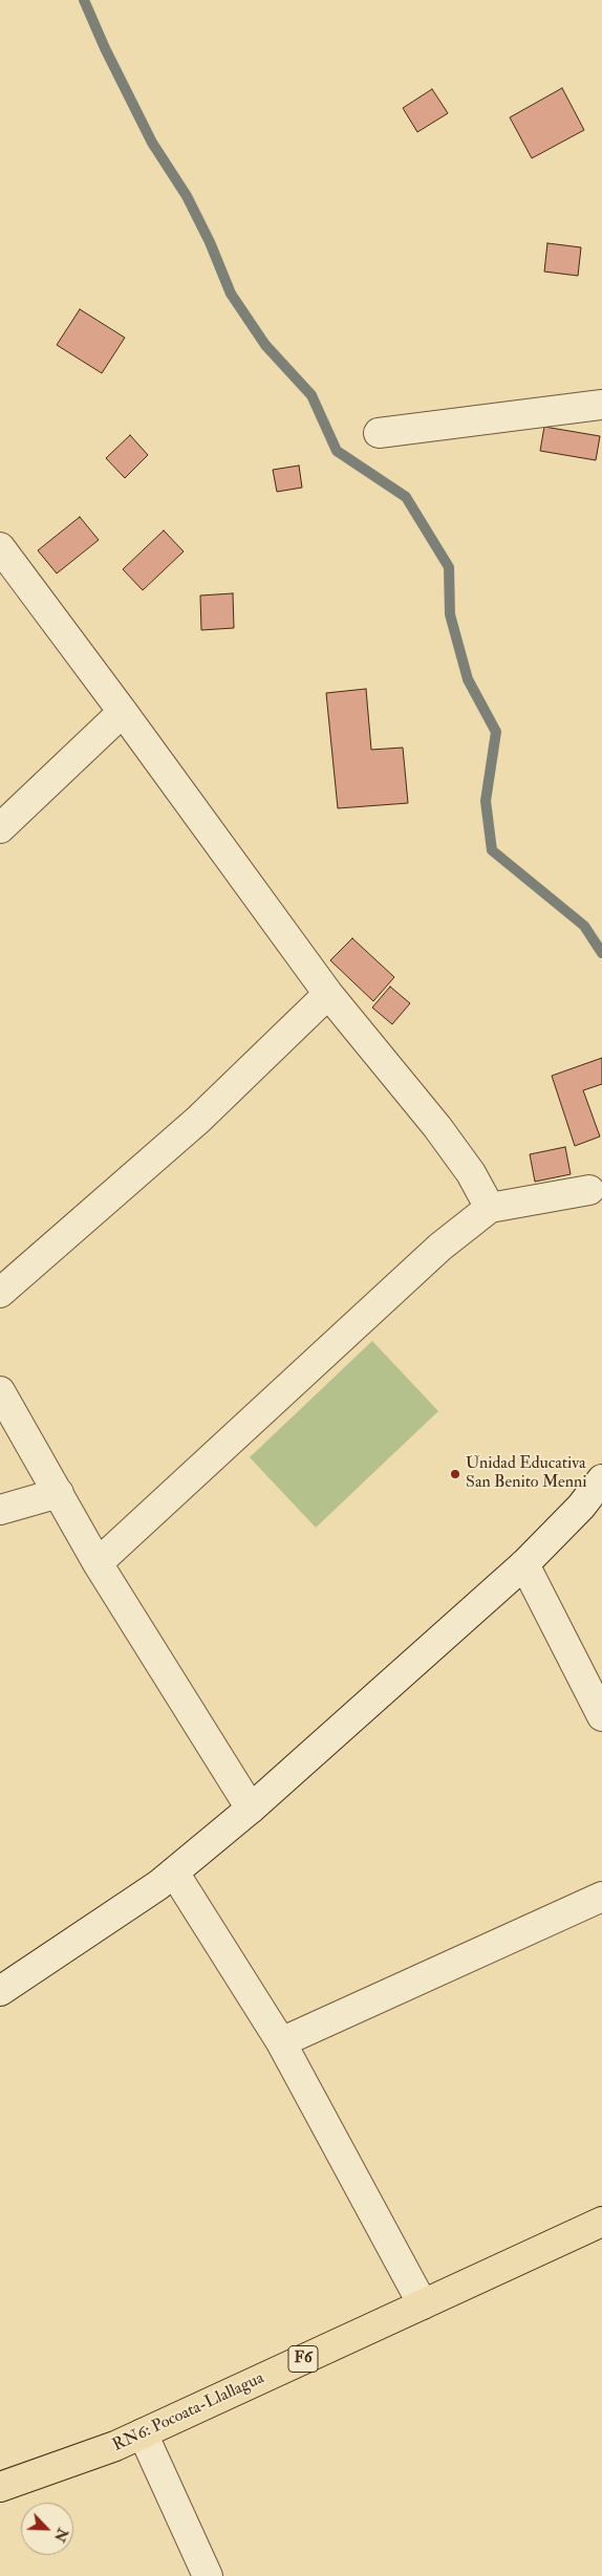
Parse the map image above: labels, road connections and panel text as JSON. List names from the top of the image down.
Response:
{
  "streets": {
    "highway": ["F6", "RN6: Pocoata-Llallagua"]
  },
  "places": ["Unidad Educativa San Benito Menni"],
  "north": "bottom right"
}
